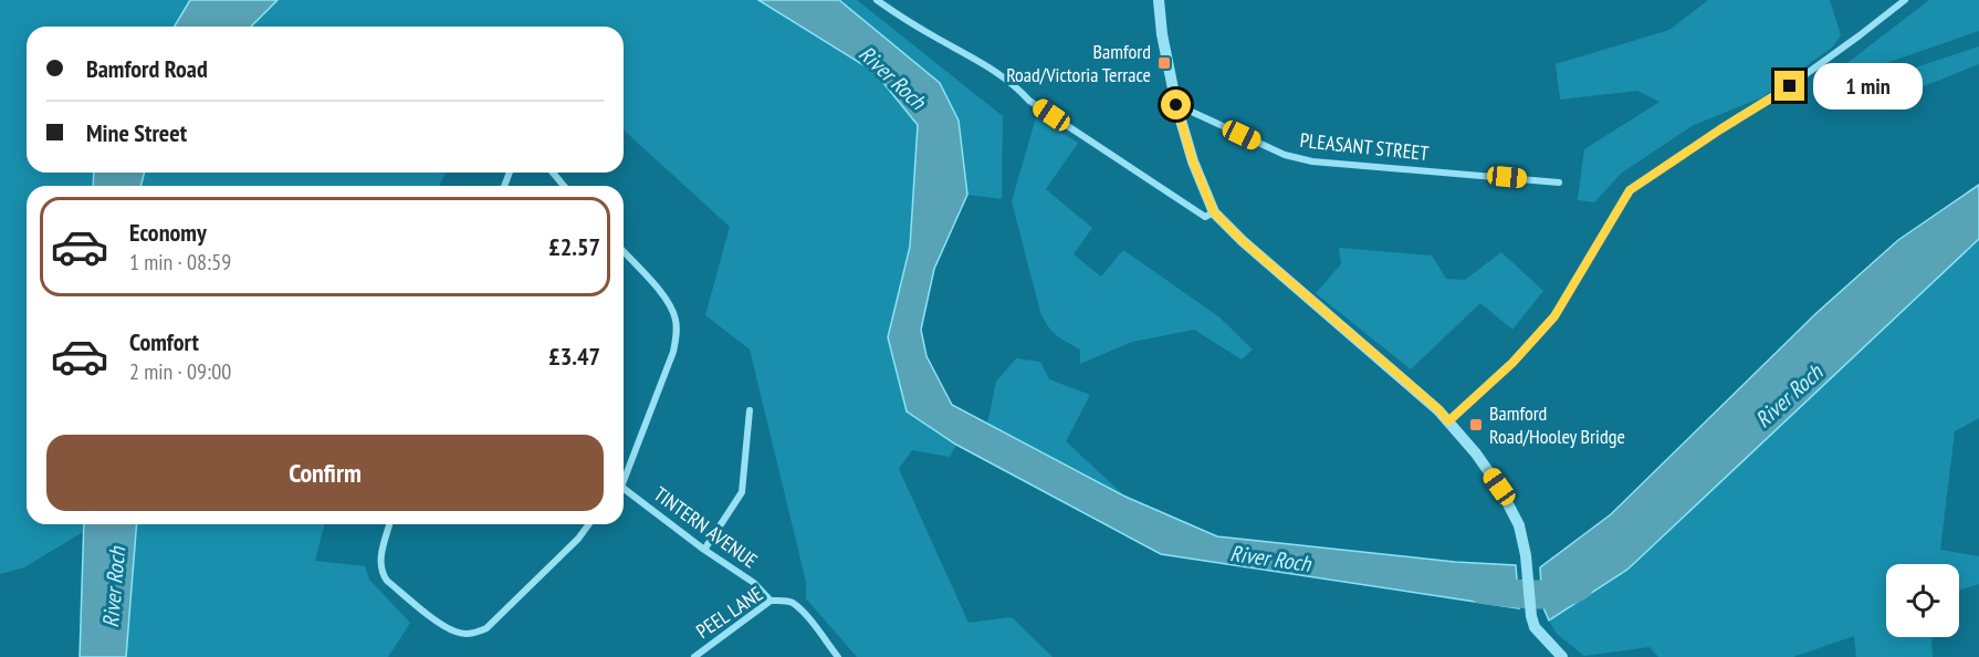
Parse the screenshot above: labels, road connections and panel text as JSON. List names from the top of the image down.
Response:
{
  "streets": {
    "street": ["PLEASANT STREET", "TINTERN AVENUE", "PEEL LANE"]
  },
  "crossings": [
    ["TINTERN AVENUE", "PEEL LANE"]
  ],
  "water": ["River Roch"],
  "places": {
    "transit": ["Bamford Road/Victoria Terrace", "Bamford Road/Hooley Bridge"]
  },
  "page": {
    "banner": ["Bamford Road", "Mine Street"],
    "bubble": "1 min",
    "list": [
      {
        "name": "Economy",
        "note": "1 min · 08:59",
        "value": "£2.57"
      },
      {
        "name": "Comfort",
        "note": "2 min · 09:00",
        "value": "£3.47"
      }
    ],
    "buttons": "Confirm"
  }
}
